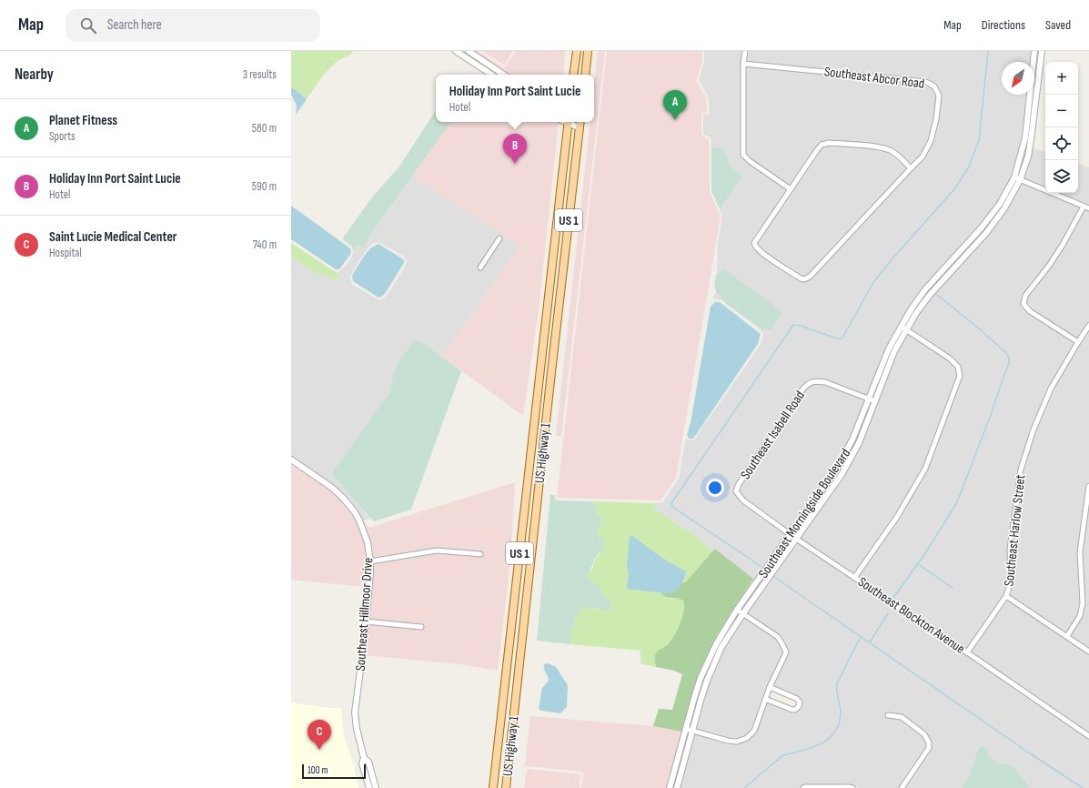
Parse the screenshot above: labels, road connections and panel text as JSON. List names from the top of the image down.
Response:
{
  "streets": {
    "main road": ["US 1", "US Highway 1"],
    "street": [
      "Southeast Abcor Road",
      "Southeast Isabell Road",
      "Southeast Morningside Boulevard",
      "Southeast Harlow Street",
      "Southeast Hillmoor Drive",
      "Southeast Blockton Avenue"
    ]
  },
  "crossings": [
    ["Southeast Isabell Road", "Southeast Morningside Boulevard"],
    ["Southeast Isabell Road", "Southeast Blockton Avenue"],
    ["Southeast Morningside Boulevard", "Southeast Blockton Avenue"],
    ["Southeast Harlow Street", "Southeast Blockton Avenue"]
  ],
  "scale_bar": "100 m",
  "north": "bottom left",
  "page": {
    "header": "Map",
    "search": "Search here",
    "nav": ["Map", "Directions", "Saved"],
    "heading": ["Nearby", "3 results"],
    "map_buttons": ["+", "−"],
    "popup": ["Holiday Inn Port Saint Lucie", "Hotel"],
    "pins": ["A", "B", "C"],
    "list": [
      {
        "mark": "A",
        "name": "Planet Fitness",
        "note": "Sports",
        "value": "580 m"
      },
      {
        "mark": "B",
        "name": "Holiday Inn Port Saint Lucie",
        "note": "Hotel",
        "value": "590 m"
      },
      {
        "mark": "C",
        "name": "Saint Lucie Medical Center",
        "note": "Hospital",
        "value": "740 m"
      }
    ],
    "scale": "100 m"
  }
}
